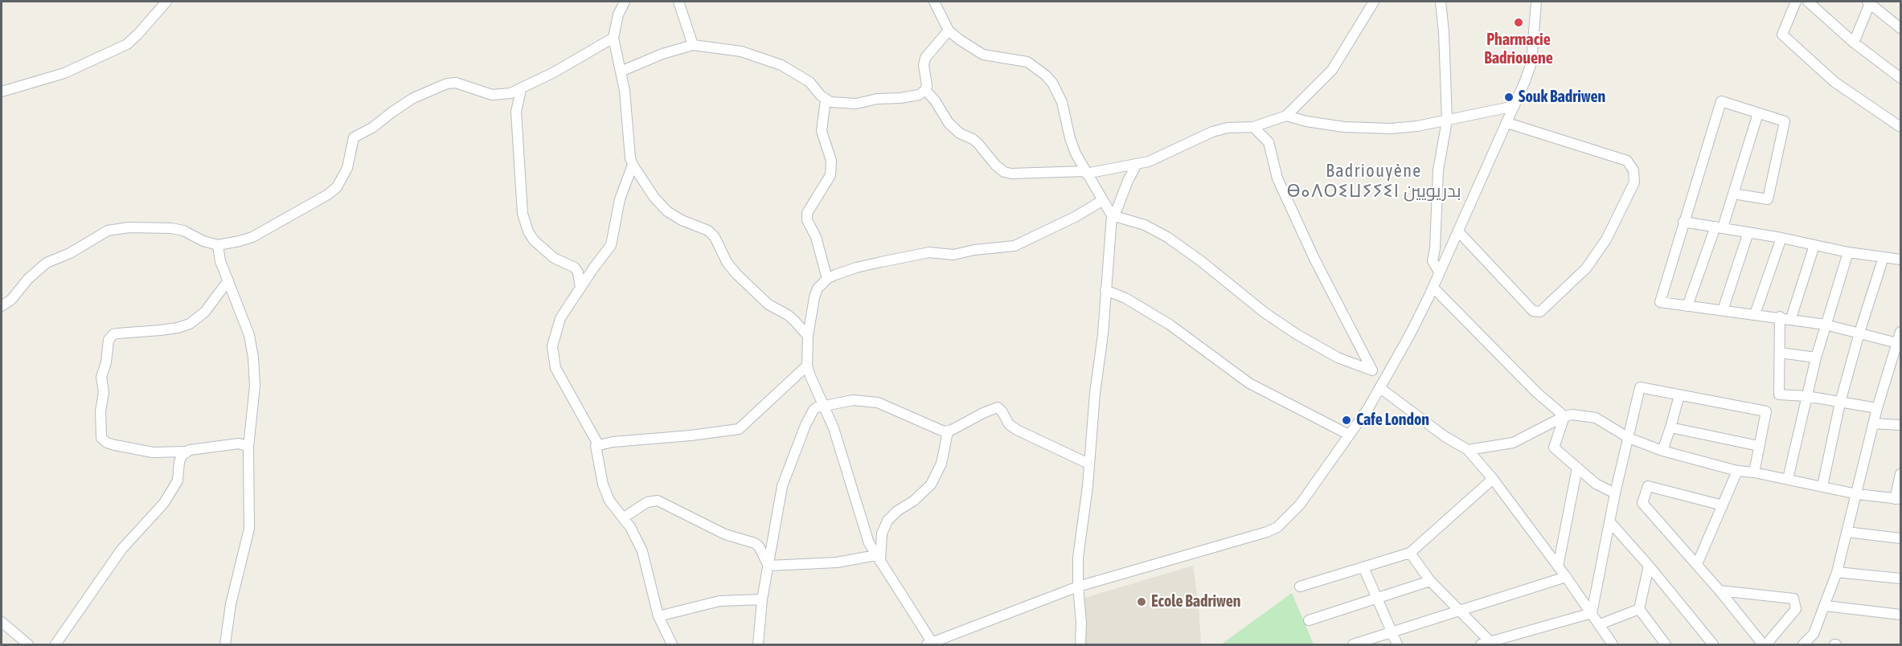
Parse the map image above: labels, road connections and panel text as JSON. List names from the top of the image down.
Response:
{
  "districts": ["Badriouyène ⴱⴰⴷⵔⵉⵡⵢⵢⵉⵏ بدريويين"],
  "places": [
    "Pharmacie Badriouene",
    "Souk Badriwen",
    "Cafe London",
    "Ecole Badriwen"
  ]
}
